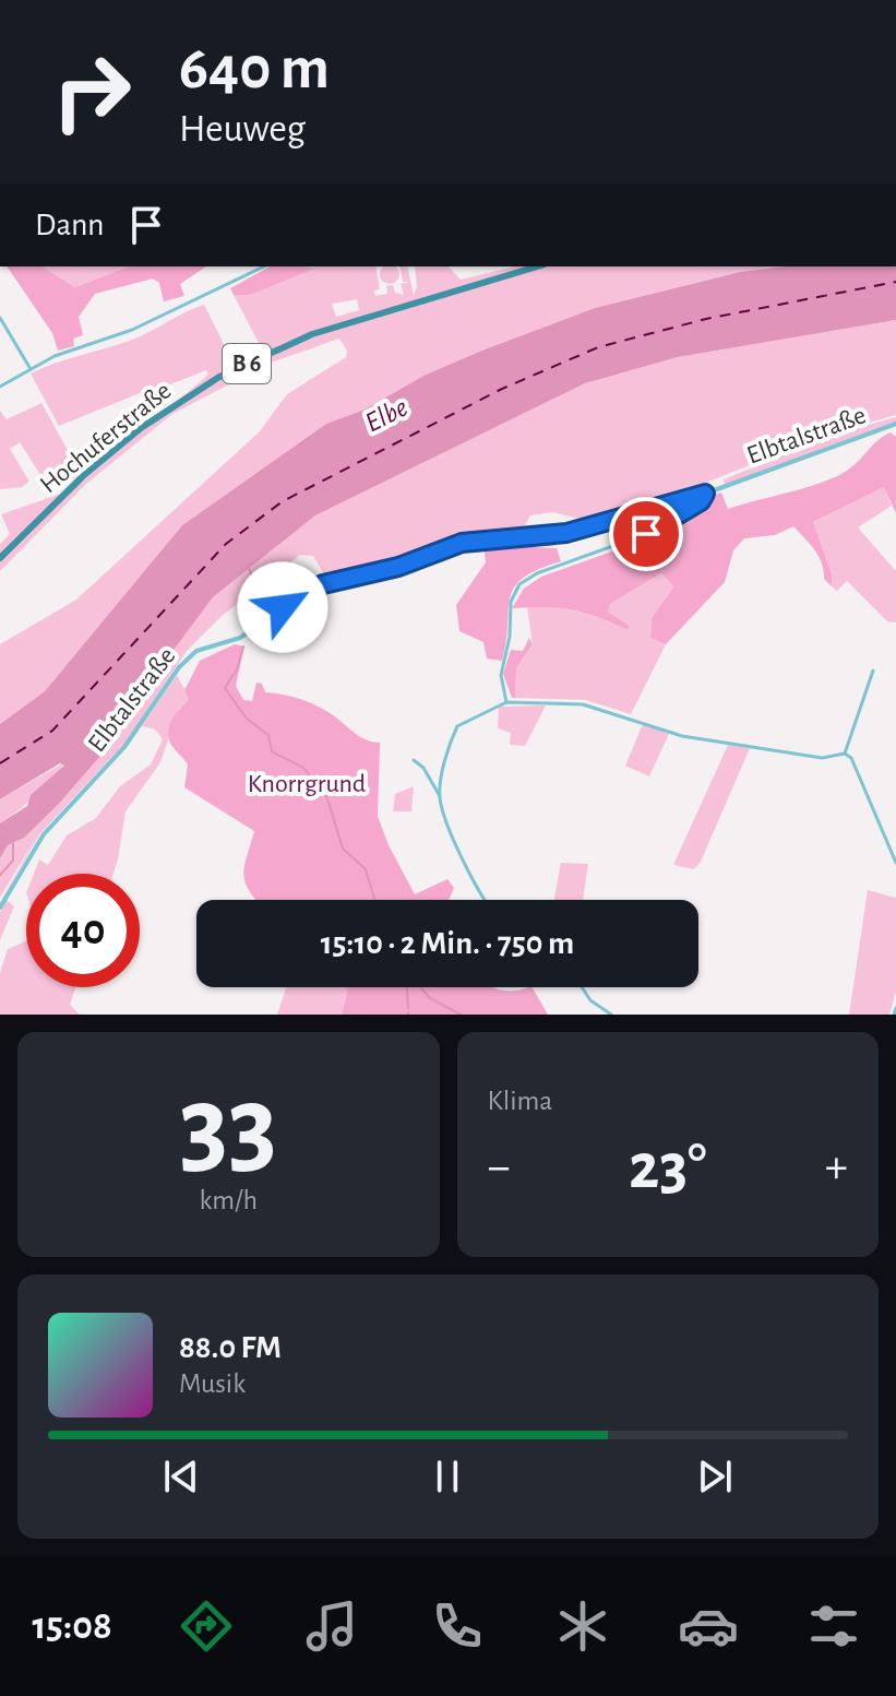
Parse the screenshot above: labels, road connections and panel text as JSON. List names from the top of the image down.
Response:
{
  "streets": {
    "main road": ["B 6", "Hochuferstraße"],
    "street": ["Elbtalstraße"]
  },
  "water": ["Elbe"],
  "parks": ["Knorrgrund"],
  "page": {
    "turn": ["640 m", "Heuweg"],
    "then": "Dann",
    "limit": "40",
    "trip": "15:10 · 2 Min. · 750 m",
    "tile": [
      ["33", "km/h"],
      "Klima"
    ],
    "heat": ["−", "23°", "+"],
    "song": ["88.0 FM", "Musik"],
    "tabs": "15:08"
  }
}
